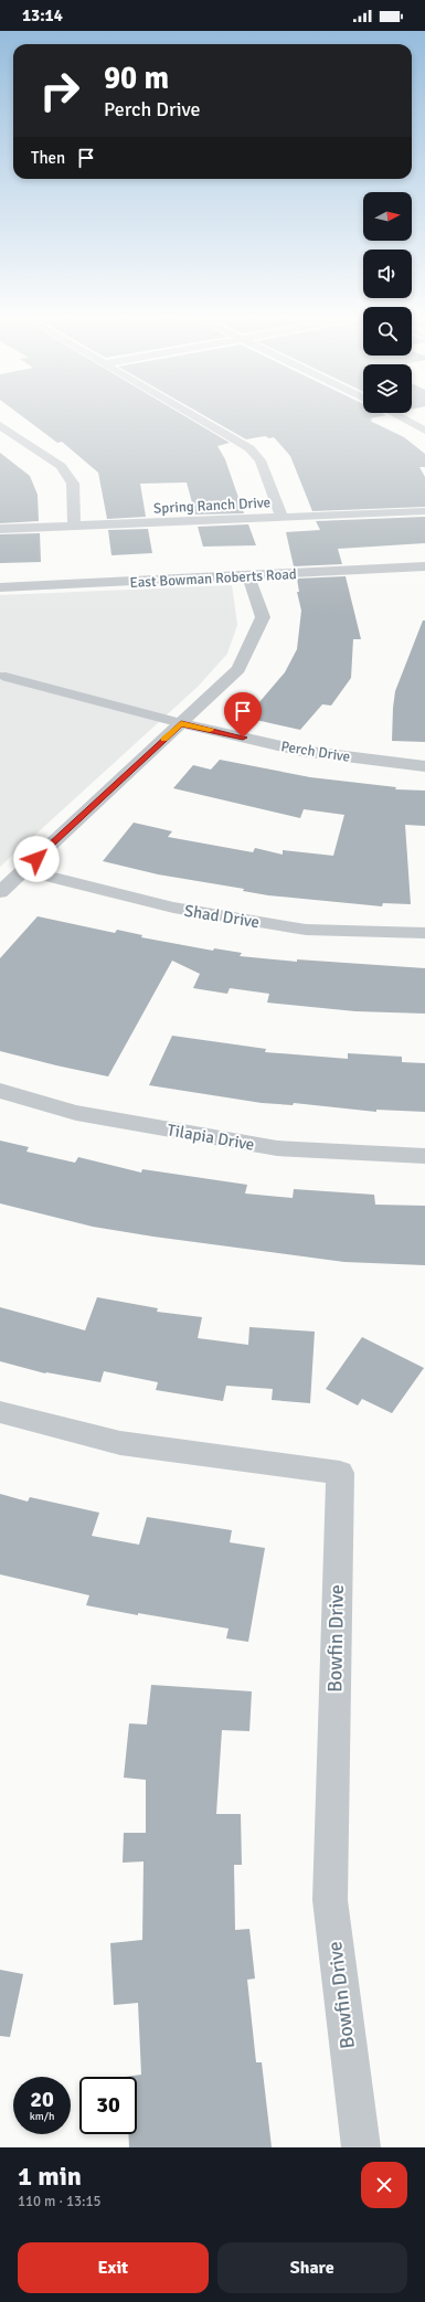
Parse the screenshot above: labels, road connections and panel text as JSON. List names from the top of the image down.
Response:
{
  "streets": {
    "street": [
      "Spring Ranch Drive",
      "East Bowman Roberts Road",
      "Perch Drive",
      "Shad Drive",
      "Tilapia Drive",
      "Bowfin Drive"
    ]
  },
  "north": "right",
  "page": {
    "status": "13:14",
    "turn": ["90 m", "Perch Drive"],
    "then": "Then",
    "speed": "20 km/h",
    "limit": "30",
    "heading": ["1 min", "110 m · 13:15"],
    "buttons": ["Exit", "Share"]
  }
}
